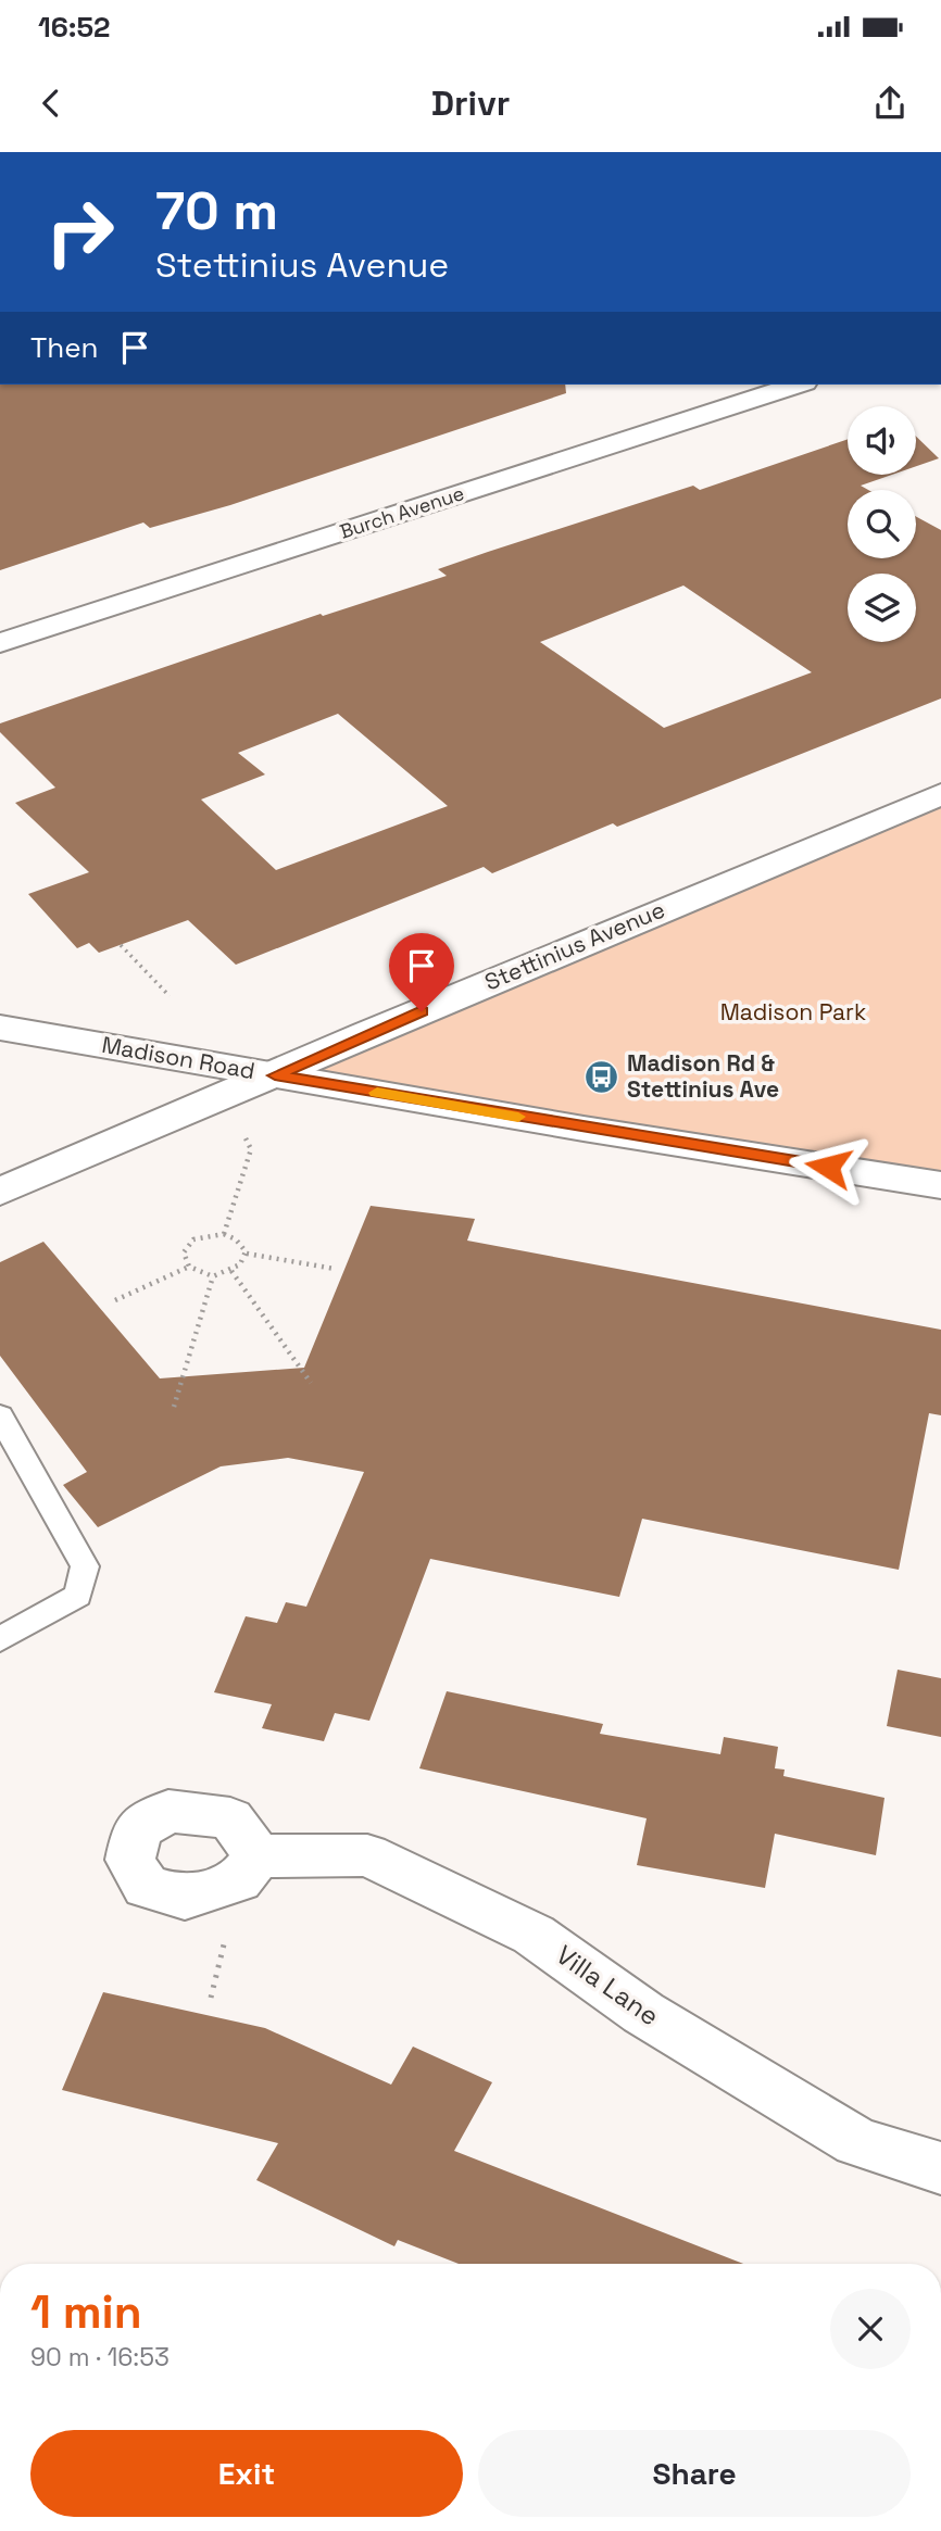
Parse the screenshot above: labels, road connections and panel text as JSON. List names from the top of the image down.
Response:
{
  "streets": {
    "street": [
      "Burch Avenue",
      "Stettinius Avenue",
      "Madison Road",
      "Villa Lane"
    ]
  },
  "crossings": [
    ["Stettinius Avenue", "Madison Road"]
  ],
  "parks": ["Madison Park"],
  "places": {
    "bus stop": ["Madison Rd & Stettinius Ave"]
  },
  "page": {
    "status": "16:52",
    "header": "Drivr",
    "turn": ["70 m", "Stettinius Avenue"],
    "then": "Then",
    "heading": ["1 min", "90 m · 16:53"],
    "buttons": ["Exit", "Share"]
  }
}
